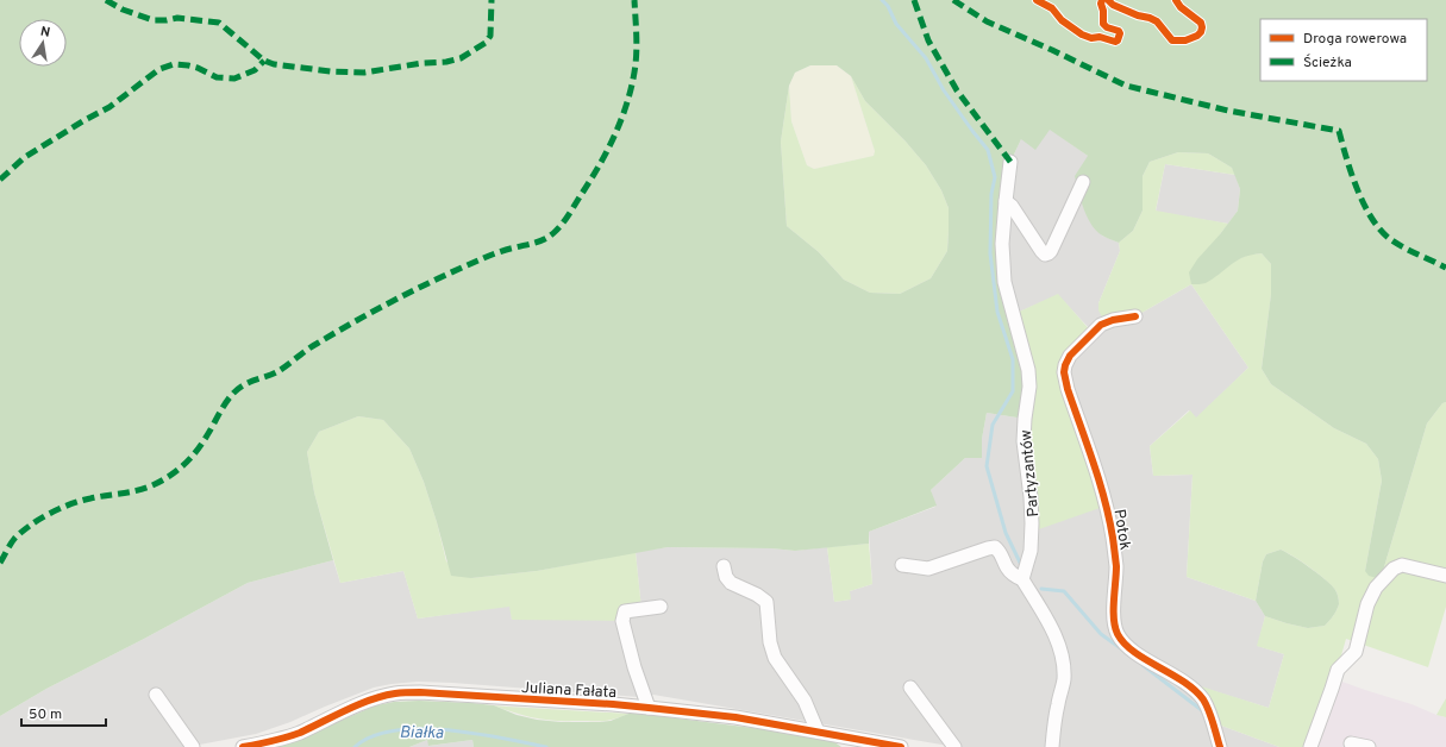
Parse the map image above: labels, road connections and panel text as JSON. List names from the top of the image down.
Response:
{
  "streets": {
    "street": ["Partyzantów", "Potok", "Juliana Fałata"]
  },
  "water": ["Białka"],
  "legend": ["Droga rowerowa", "Ścieżka"],
  "scale_bar": "50 m",
  "north": "top"
}
